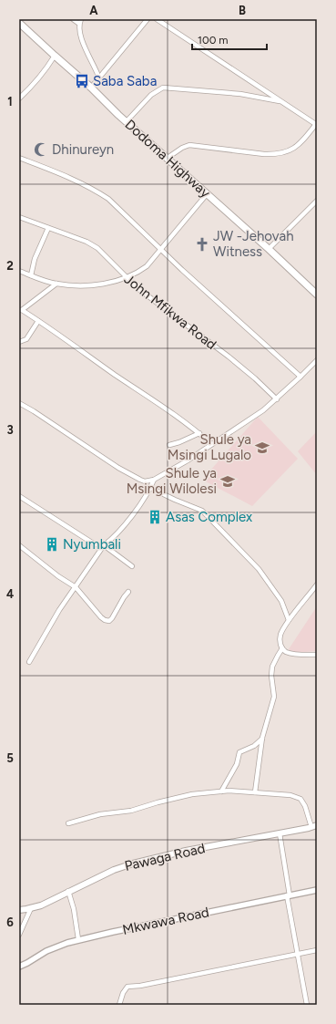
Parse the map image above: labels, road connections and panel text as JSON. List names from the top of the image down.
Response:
{
  "streets": {
    "highway": ["Dodoma Highway"],
    "main road": ["Pawaga Road"],
    "street": ["John Mfikwa Road", "Mkwawa Road"]
  },
  "places": {
    "bus stop": ["Saba Saba"],
    "mosque": ["Dhinureyn"],
    "church": ["JW -Jehovah Witness"],
    "school or university": ["Shule ya Msingi Lugalo", "Shule ya Msingi Wilolesi"],
    "building": ["Asas Complex", "Nyumbali"]
  },
  "scale_bar": "100 m",
  "grid": {
    "columns": ["A", "B"],
    "rows": [
      "1",
      "2",
      "3",
      "4",
      "5",
      "6"
    ]
  }
}
